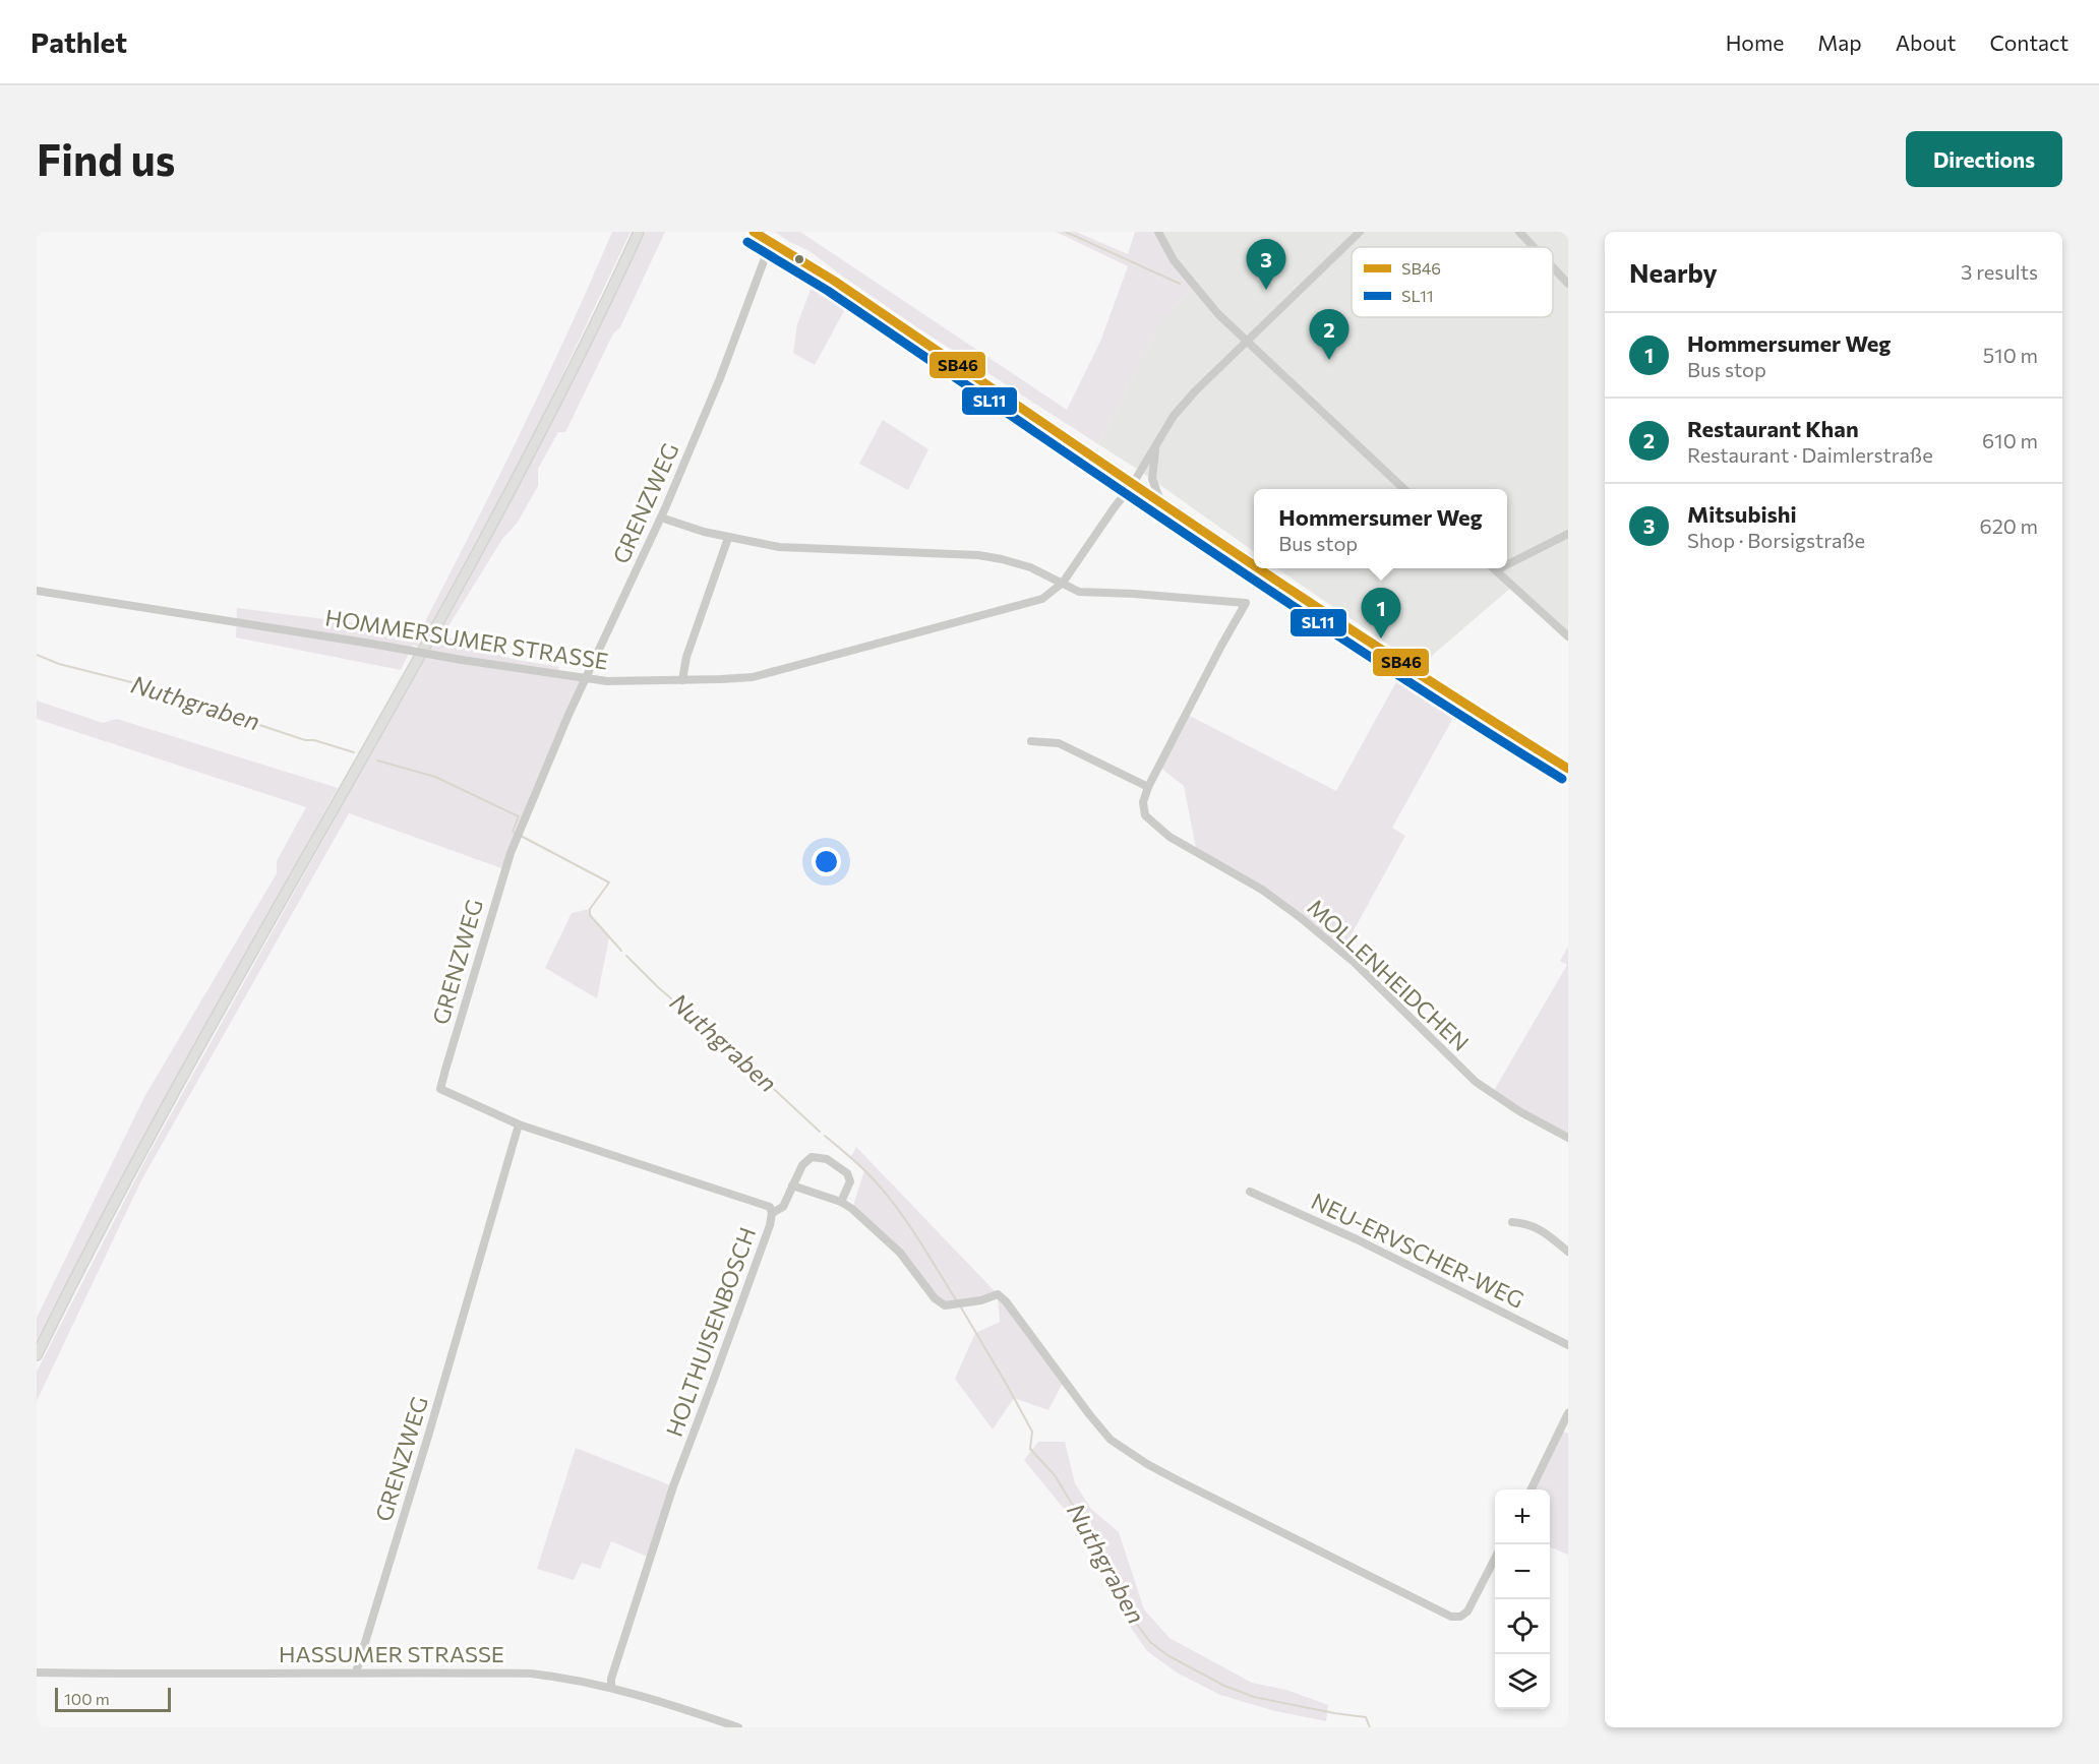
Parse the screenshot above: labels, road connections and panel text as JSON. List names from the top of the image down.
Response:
{
  "streets": {
    "street": [
      "GRENZWEG",
      "HOMMERSUMER STRASSE",
      "MOLLENHEIDCHEN",
      "NEU-ERVSCHER-WEG",
      "HOLTHUISENBOSCH",
      "HASSUMER STRASSE"
    ]
  },
  "crossings": [
    ["GRENZWEG", "HOMMERSUMER STRASSE"],
    ["GRENZWEG", "HOLTHUISENBOSCH"],
    ["GRENZWEG", "HASSUMER STRASSE"],
    ["HOMMERSUMER STRASSE", "MOLLENHEIDCHEN"],
    ["HOLTHUISENBOSCH", "HASSUMER STRASSE"]
  ],
  "water": ["Nuthgraben"],
  "lines": ["transit line SB46", "transit line SL11"],
  "legend": ["SB46", "SL11"],
  "scale_bar": "100 m",
  "page": {
    "header": "Pathlet",
    "nav": [
      "Home",
      "Map",
      "About",
      "Contact"
    ],
    "buttons": "Directions",
    "title": "Find us",
    "heading": ["Nearby", "3 results"],
    "pins": ["3", "2", "1"],
    "list": [
      {
        "mark": "1",
        "name": "Hommersumer Weg",
        "note": "Bus stop",
        "value": "510 m"
      },
      {
        "mark": "2",
        "name": "Restaurant Khan",
        "note": "Restaurant · Daimlerstraße",
        "value": "610 m"
      },
      {
        "mark": "3",
        "name": "Mitsubishi",
        "note": "Shop · Borsigstraße",
        "value": "620 m"
      }
    ],
    "popup": ["Hommersumer Weg", "Bus stop"],
    "map_buttons": ["+", "−"],
    "scale": "100 m"
  }
}
